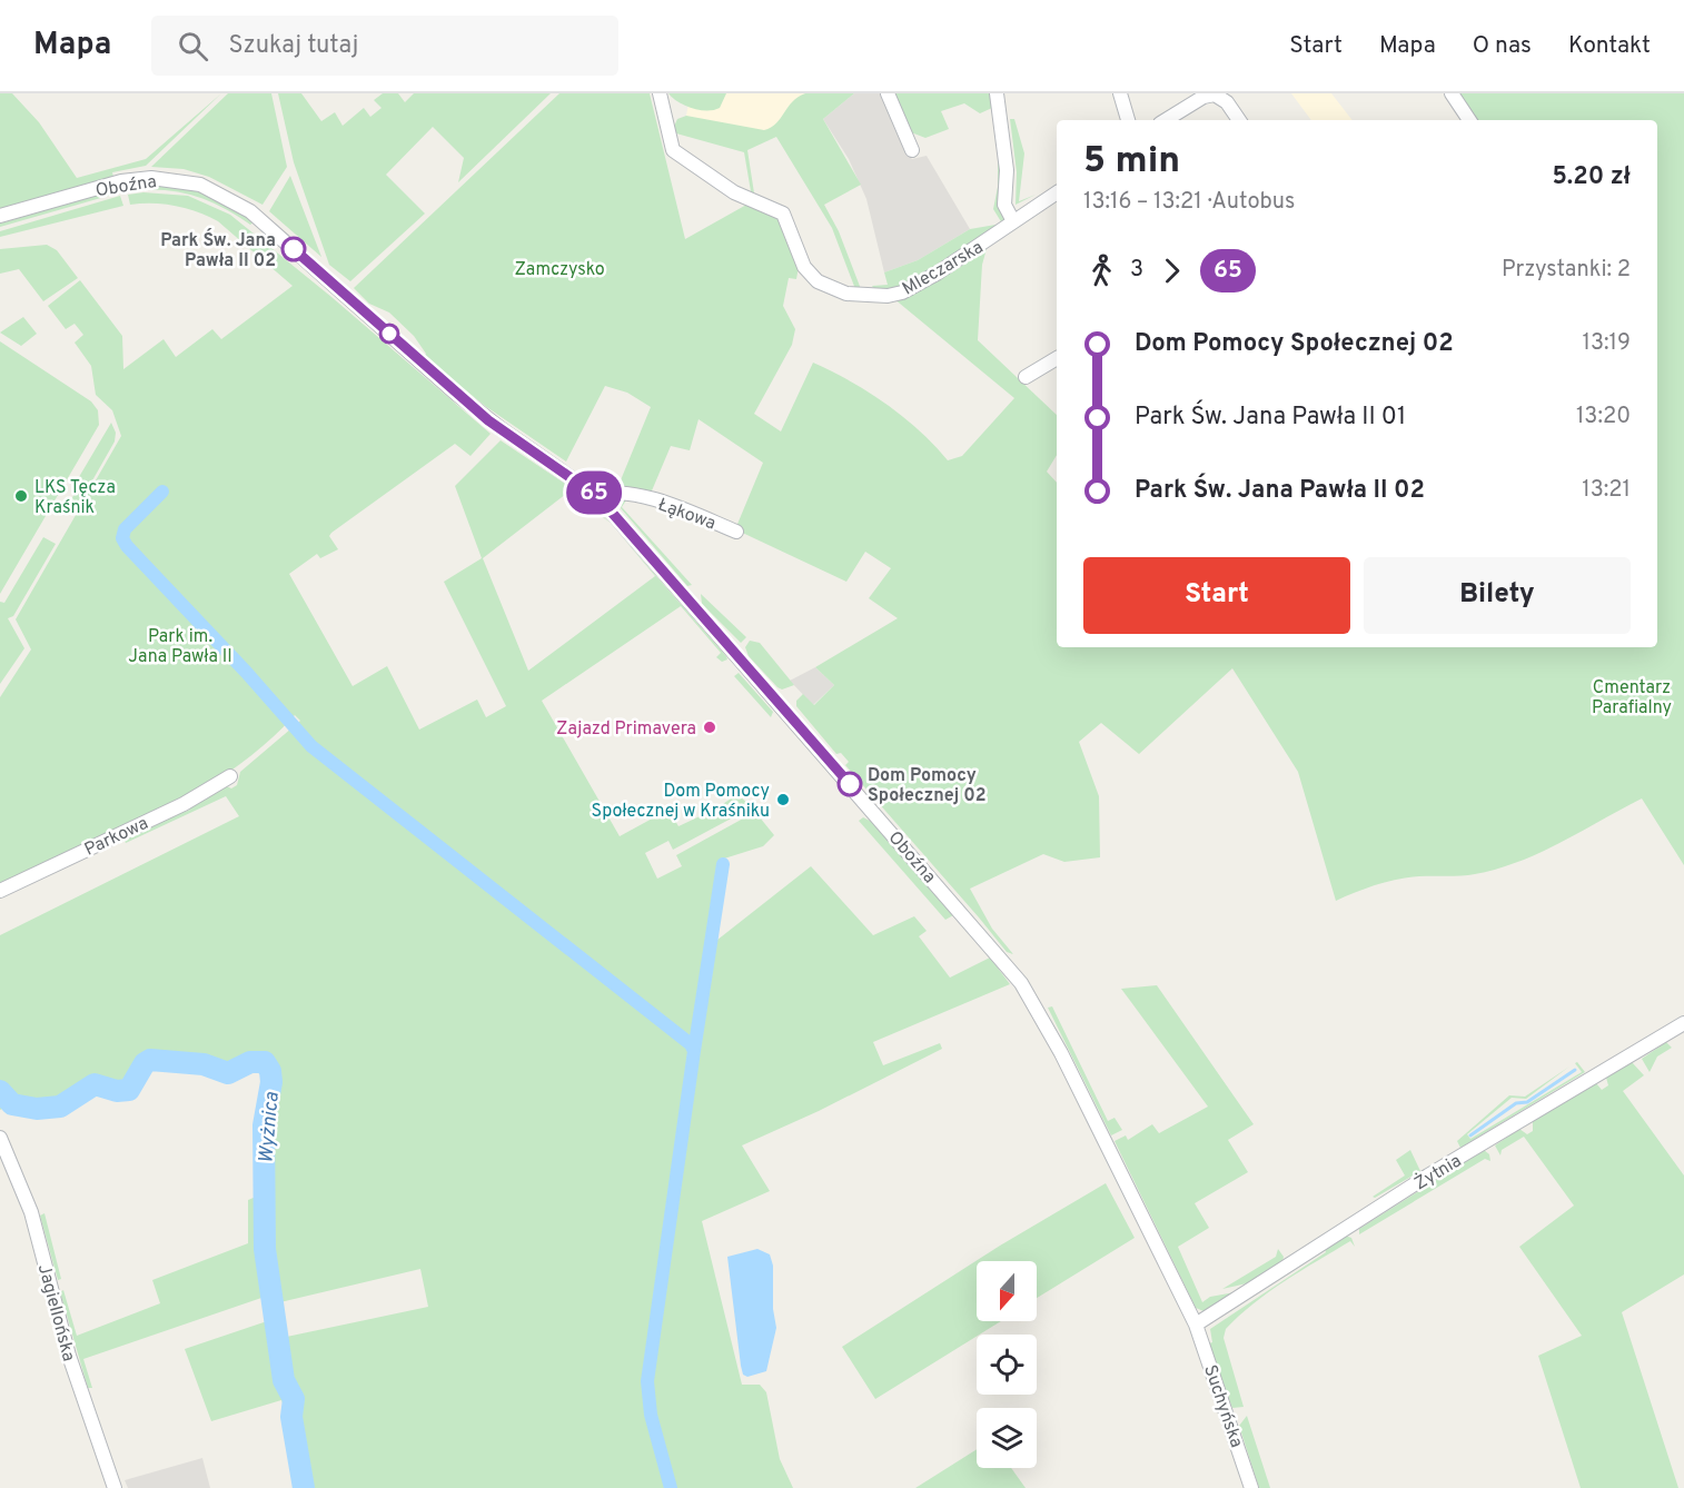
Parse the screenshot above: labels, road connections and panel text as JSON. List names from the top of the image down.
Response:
{
  "streets": {
    "street": [
      "Oboźna",
      "Mleczarska",
      "Łąkowa",
      "Parkowa",
      "Żytnia",
      "Jagiellońska",
      "Suchyńska"
    ]
  },
  "crossings": [
    ["Oboźna", "Łąkowa"],
    ["Oboźna", "Żytnia"],
    ["Oboźna", "Suchyńska"],
    ["Żytnia", "Suchyńska"]
  ],
  "water": ["Wyżnica"],
  "parks": ["Zamczysko", "Park im. Jana Pawła II", "Cmentarz Parafialny"],
  "places": [
    "Park Św. Jana Pawła II 02",
    "LKS Tęcza Kraśnik",
    "Zajazd Primavera",
    "Dom Pomocy Społecznej 02",
    "Dom Pomocy Społecznej w Kraśniku"
  ],
  "lines": ["bus line 65"],
  "north": "bottom",
  "page": {
    "header": "Mapa",
    "search": "Szukaj tutaj",
    "nav": [
      "Start",
      "Mapa",
      "O nas",
      "Kontakt"
    ],
    "on_map": "65",
    "heading": ["5 min", "13:16 – 13:21 · Autobus", "5.20 zł"],
    "legs": ["3", "65", "Przystanki: 2"],
    "list": [
      {
        "name": "Dom Pomocy Społecznej 02",
        "value": "13:19"
      },
      {
        "name": "Park Św. Jana Pawła II 01",
        "value": "13:20"
      },
      {
        "name": "Park Św. Jana Pawła II 02",
        "value": "13:21"
      }
    ],
    "buttons": ["Start", "Bilety"]
  }
}
